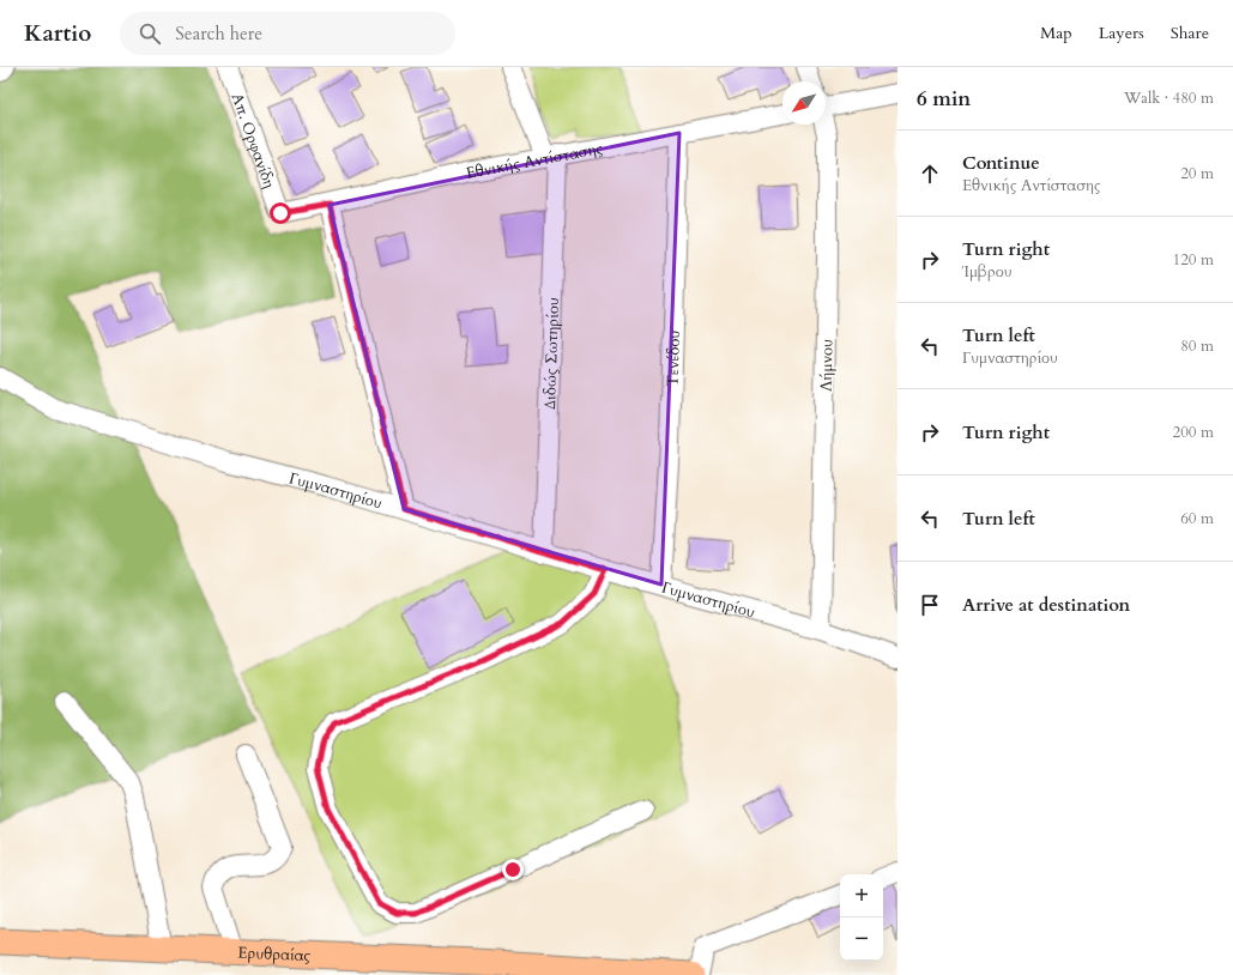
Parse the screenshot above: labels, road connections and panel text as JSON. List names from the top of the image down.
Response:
{
  "streets": {
    "main road": ["Ερυθραίας"],
    "street": [
      "Απ. Ορφανίδη",
      "Εθνικής Αντίστασης",
      "Διδώς Σωτηρίου",
      "Τενέδου",
      "Λήμνου",
      "Γυμναστηρίου"
    ]
  },
  "crossings": [
    ["Απ. Ορφανίδη", "Εθνικής Αντίστασης"],
    ["Εθνικής Αντίστασης", "Διδώς Σωτηρίου"],
    ["Εθνικής Αντίστασης", "Τενέδου"],
    ["Διδώς Σωτηρίου", "Γυμναστηρίου"],
    ["Τενέδου", "Γυμναστηρίου"],
    ["Λήμνου", "Γυμναστηρίου"]
  ],
  "north": "bottom left",
  "page": {
    "header": "Kartio",
    "search": "Search here",
    "nav": ["Map", "Layers", "Share"],
    "heading": ["6 min", "Walk · 480 m"],
    "list": [
      ["Continue", "Εθνικής Αντίστασης", "20 m"],
      ["Turn right", "Ίμβρου", "120 m"],
      ["Turn left", "Γυμναστηρίου", "80 m"],
      ["Turn right", "200 m"],
      ["Turn left", "60 m"],
      "Arrive at destination"
    ],
    "map_buttons": ["+", "−"]
  }
}
